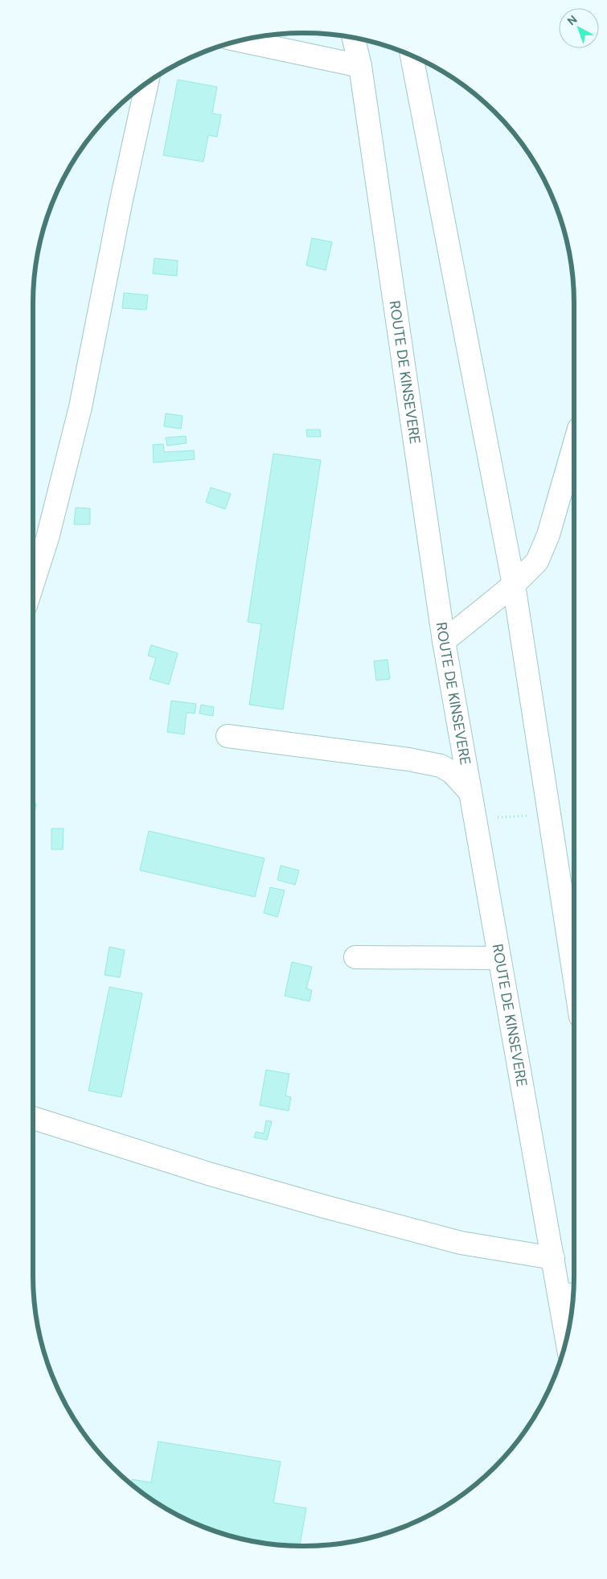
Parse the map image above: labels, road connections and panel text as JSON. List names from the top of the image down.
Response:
{
  "streets": {
    "street": ["ROUTE DE KINSEVERE"]
  },
  "north": "top left"
}
